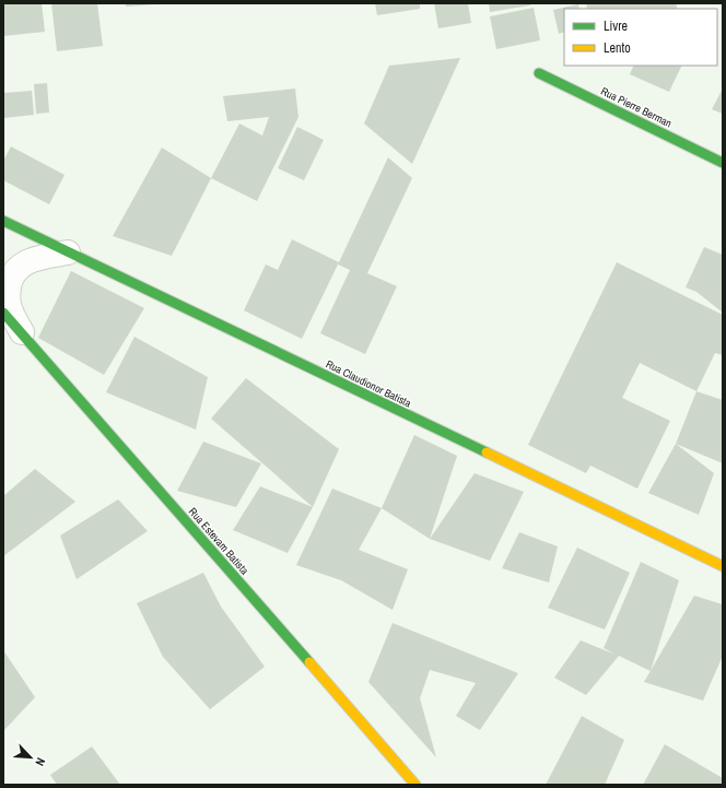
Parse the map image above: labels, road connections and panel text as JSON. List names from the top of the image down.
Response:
{
  "streets": {
    "street": ["Rua Pierre Berman", "Rua Claudionor Batista", "Rua Estevam Batista"]
  },
  "legend": ["Livre", "Lento"],
  "north": "bottom right"
}
